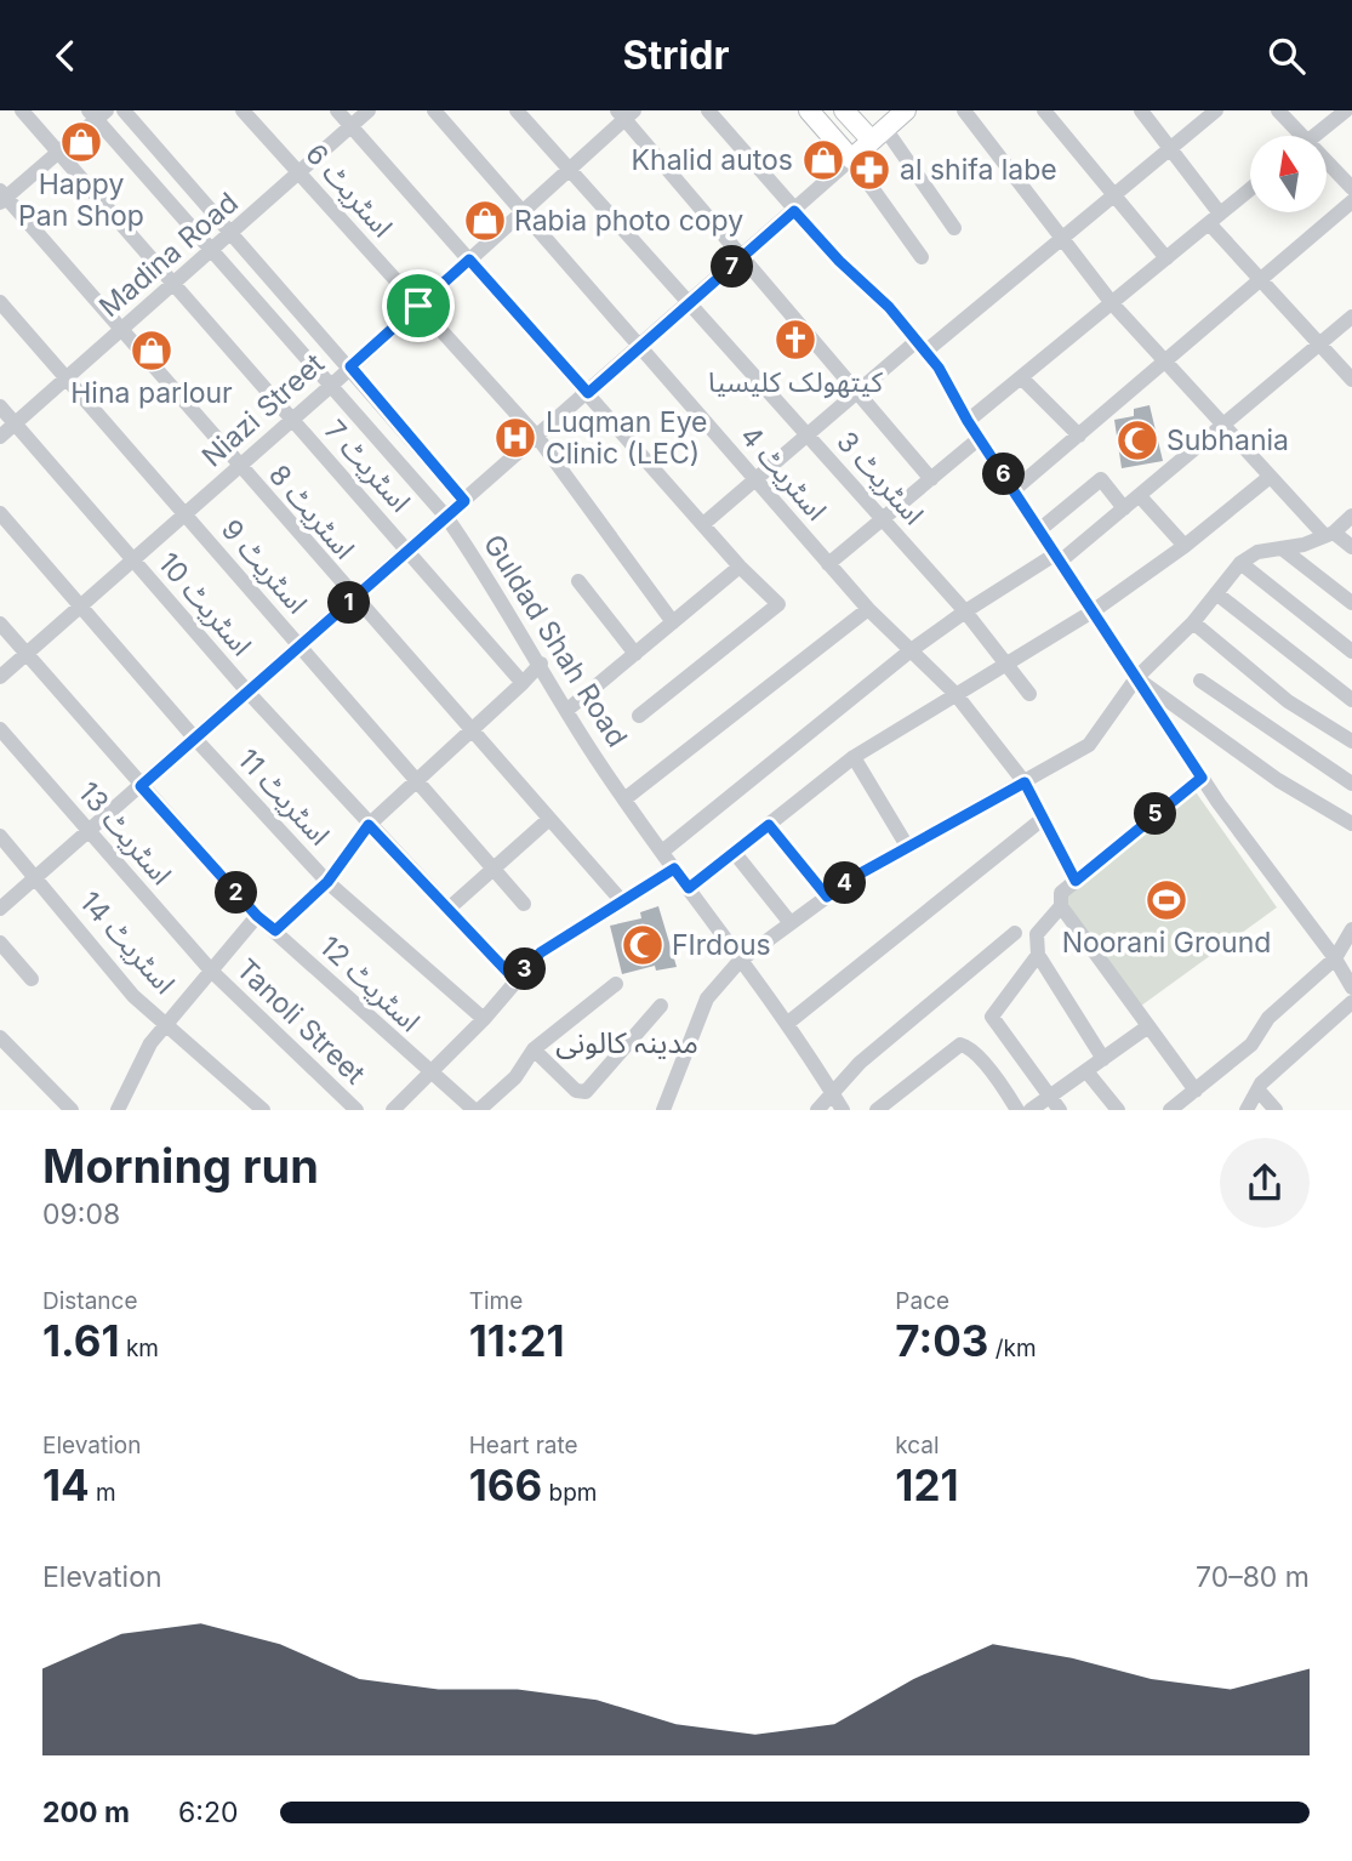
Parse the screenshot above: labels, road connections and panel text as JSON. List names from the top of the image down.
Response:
{
  "streets": {
    "street": [
      "اسٹریٹ 6",
      "Madina Road",
      "Niazi Street",
      "اسٹریٹ 7",
      "اسٹریٹ 4",
      "اسٹریٹ 3",
      "اسٹریٹ 8",
      "اسٹریٹ 9",
      "اسٹریٹ 10",
      "Guldad Shah Road",
      "اسٹریٹ 11",
      "اسٹریٹ 13",
      "اسٹریٹ 14",
      "اسٹریٹ 12",
      "Tanoli Street"
    ]
  },
  "crossings": [
    ["اسٹریٹ 6", "Madina Road"],
    ["اسٹریٹ 6", "Niazi Street"],
    ["Madina Road", "اسٹریٹ 7"],
    ["Madina Road", "اسٹریٹ 8"],
    ["Madina Road", "اسٹریٹ 9"],
    ["Madina Road", "اسٹریٹ 10"],
    ["Madina Road", "Guldad Shah Road"],
    ["Niazi Street", "اسٹریٹ 7"],
    ["Niazi Street", "اسٹریٹ 4"],
    ["Niazi Street", "اسٹریٹ 3"],
    ["Niazi Street", "اسٹریٹ 8"],
    ["Niazi Street", "اسٹریٹ 9"],
    ["Niazi Street", "اسٹریٹ 10"],
    ["Niazi Street", "Guldad Shah Road"],
    ["Niazi Street", "اسٹریٹ 11"],
    ["Niazi Street", "اسٹریٹ 12"],
    ["اسٹریٹ 13", "Tanoli Street"]
  ],
  "districts": ["مدینہ کالونی"],
  "places": {
    "shop": [
      "Happy Pan Shop",
      "Khalid autos",
      "Rabia photo copy",
      "Hina parlour"
    ],
    "pharmacy": ["al shifa labe"],
    "church": ["کیتھولک کلیسیا"],
    "hospital": ["Luqman Eye Clinic (LEC)"],
    "mosque": ["Subhania", "FIrdous"],
    "sports": ["Noorani Ground"]
  },
  "north": "top",
  "page": {
    "header": "Stridr",
    "pins": [
      "7",
      "6",
      "1",
      "5",
      "4",
      "2",
      "3"
    ],
    "heading": ["Morning run", "09:08"],
    "stats": [
      ["Distance", "1.61 km"],
      ["Time", "11:21"],
      ["Pace", "7:03 /km"],
      ["Elevation", "14 m"],
      ["Heart rate", "166 bpm"],
      ["kcal", "121"]
    ],
    "chart": ["Elevation", "70–80 m"],
    "list": [
      {
        "name": "200 m",
        "note": "6:20"
      }
    ]
  }
}
